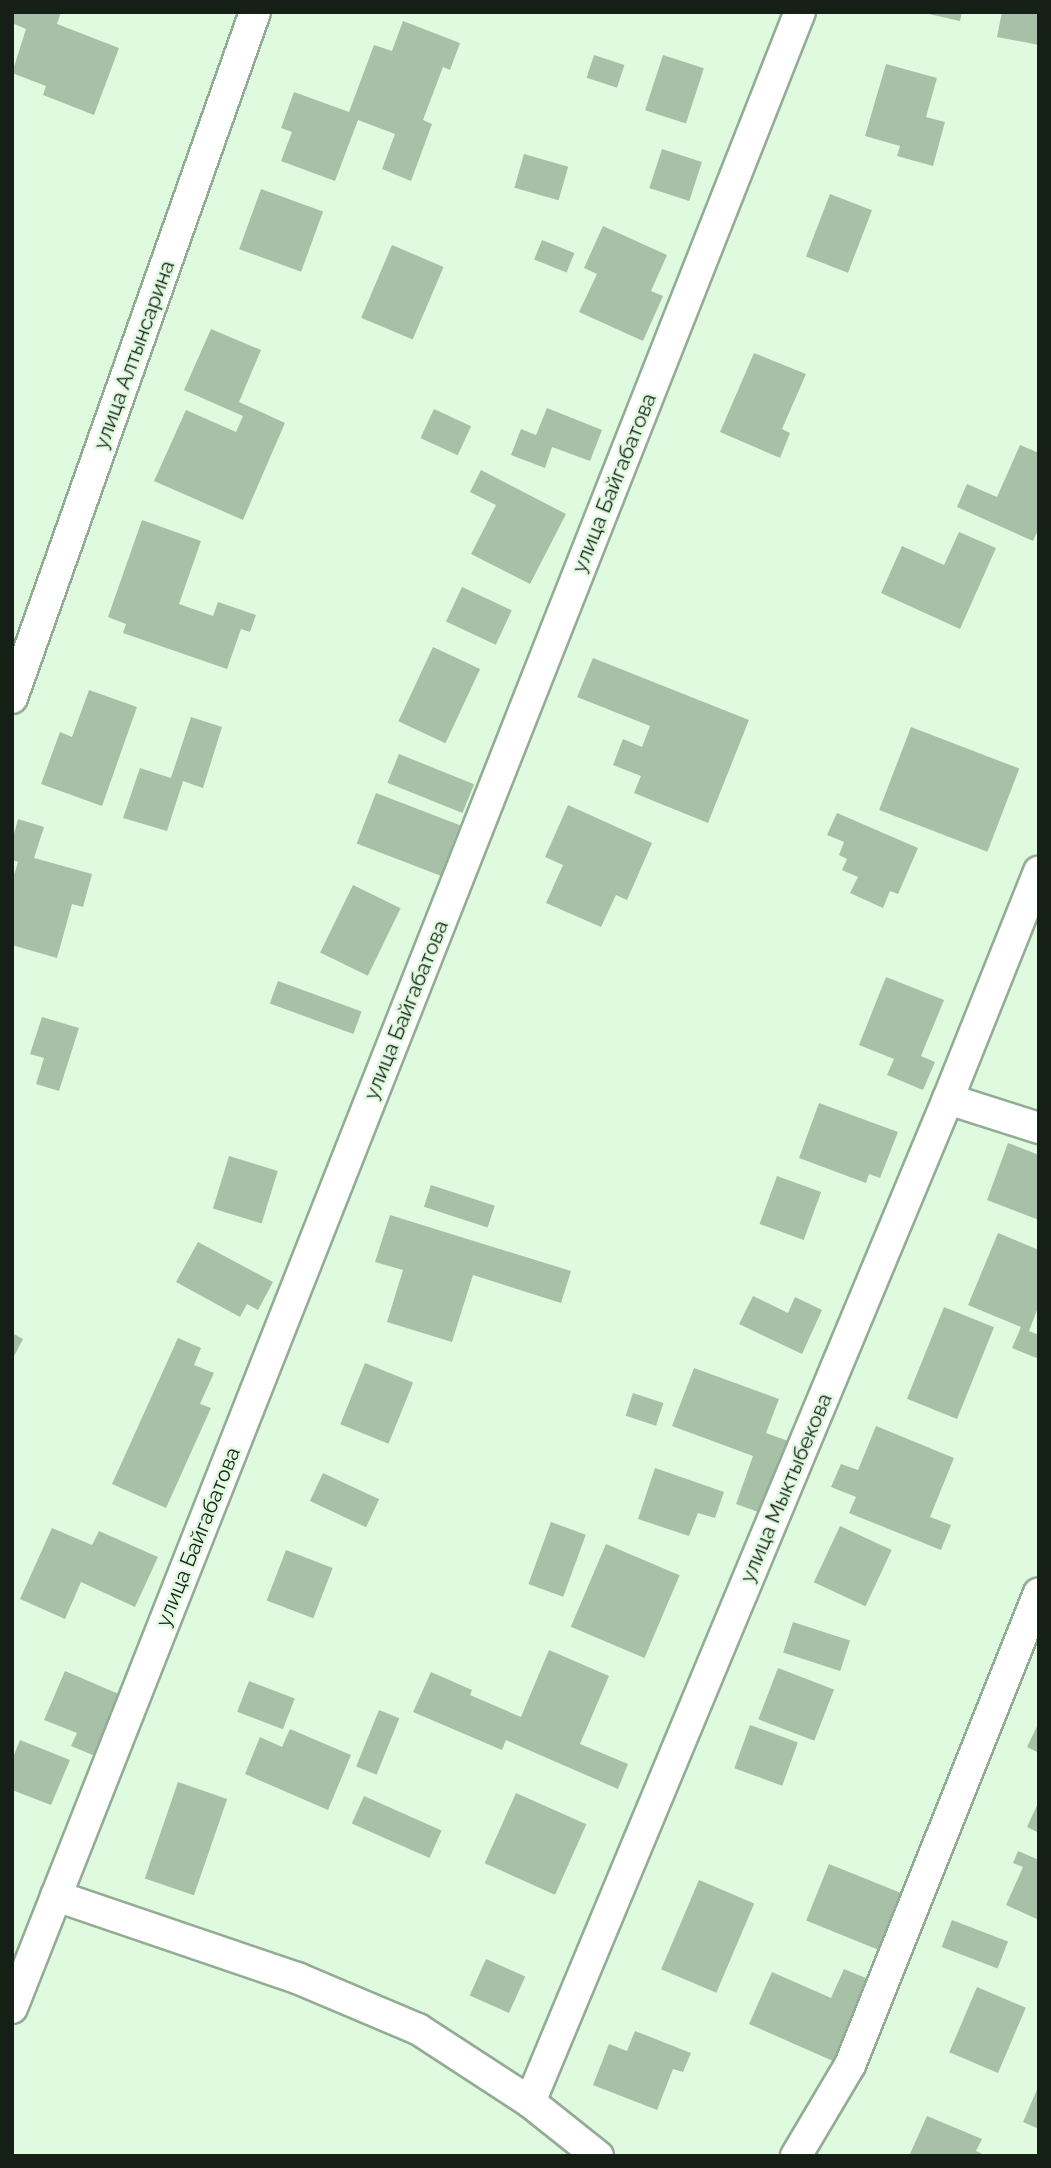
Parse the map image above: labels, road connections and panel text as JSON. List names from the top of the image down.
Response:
{
  "streets": {
    "street": ["улица Алтынсарина", "улица Байгабатова", "улица Мыктыбекова"]
  }
}
